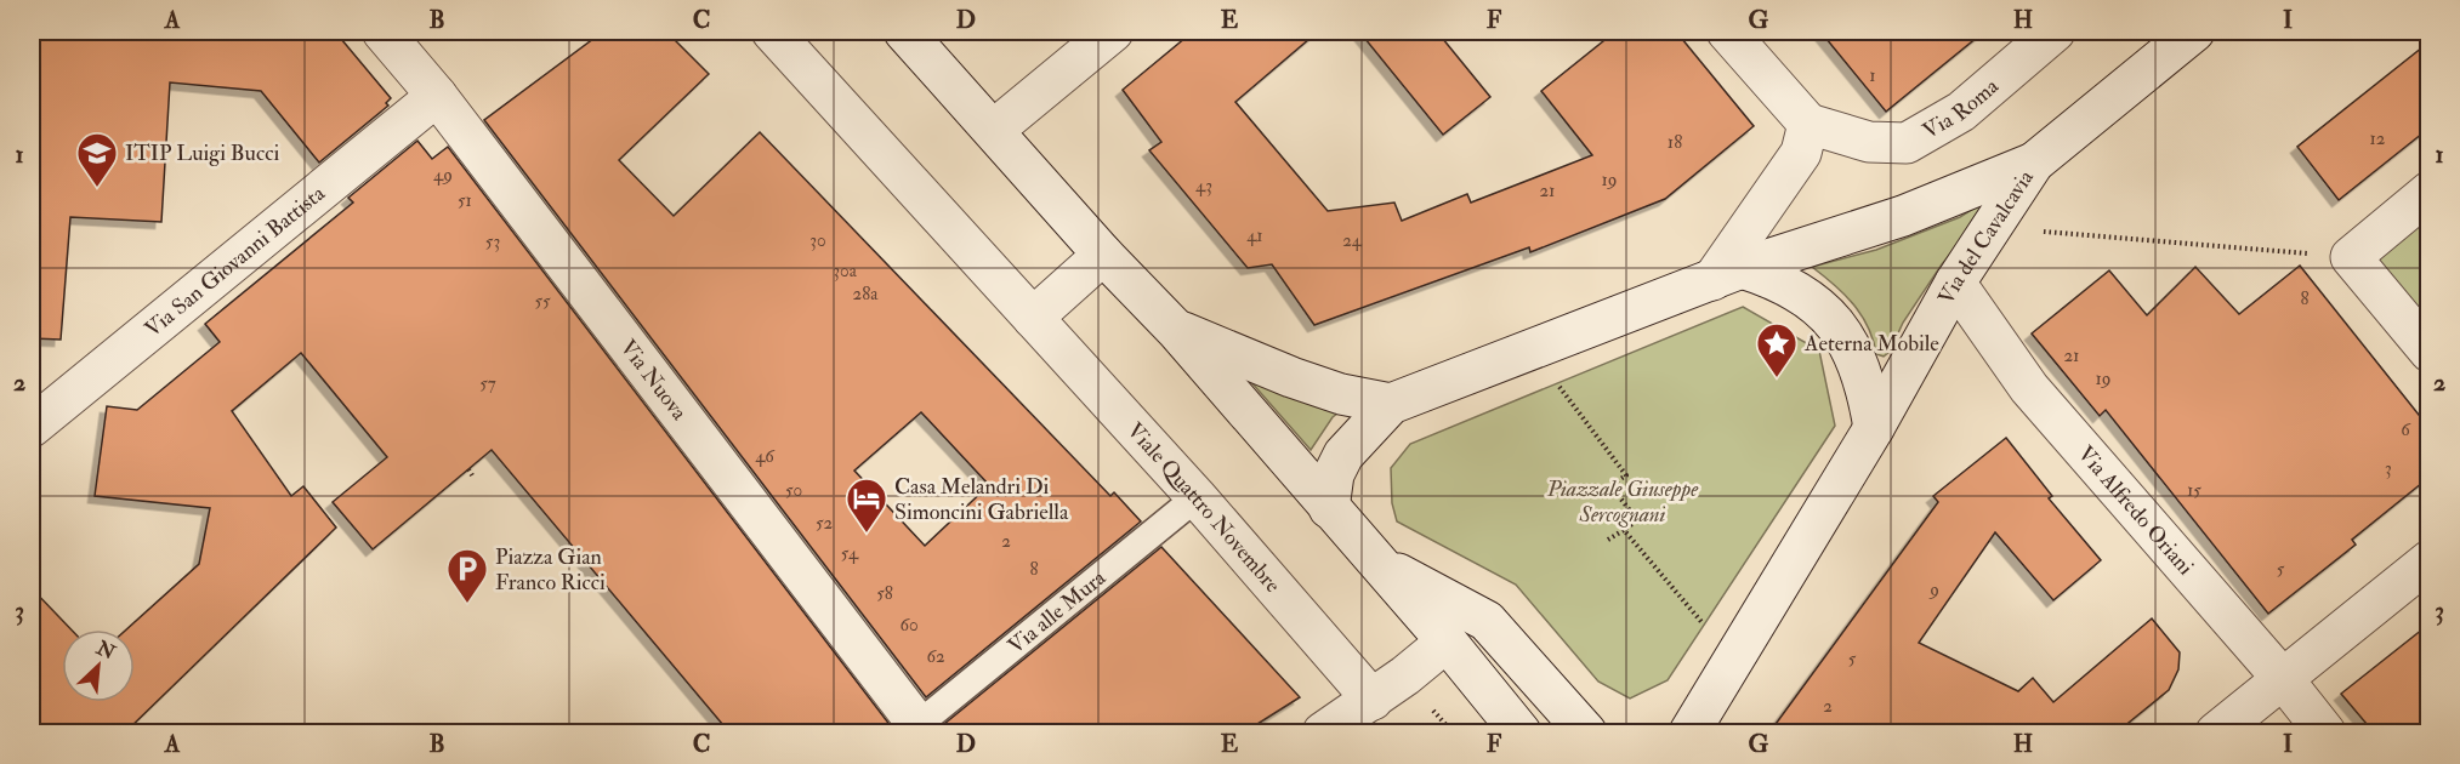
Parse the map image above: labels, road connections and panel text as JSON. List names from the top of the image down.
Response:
{
  "streets": {
    "street": [
      "Via Roma",
      "Via del Cavalcavia",
      "Via San Giovanni Battista",
      "Via Nuova",
      "Viale Quattro Novembre",
      "Via Alfredo Oriani"
    ],
    "lane": ["Via alle Mura"]
  },
  "crossings": [
    ["Via del Cavalcavia", "Via Alfredo Oriani"],
    ["Via San Giovanni Battista", "Via Nuova"],
    ["Via Nuova", "Via alle Mura"],
    ["Viale Quattro Novembre", "Via alle Mura"]
  ],
  "parks": ["Piazzale Giuseppe Sercognani"],
  "places": {
    "school or university": ["ITIP Luigi Bucci"],
    "place": ["Aeterna Mobile"],
    "hotel": ["Casa Melandri Di Simoncini Gabriella"],
    "parking": ["Piazza Gian Franco Ricci"]
  },
  "house_numbers": [
    "1",
    "12",
    "18",
    "49",
    "19",
    "43",
    "21",
    "51",
    "41",
    "30",
    "24",
    "53",
    "30a",
    "28a",
    "8",
    "55",
    "21",
    "19",
    "57",
    "6",
    "46",
    "3",
    "50",
    "15",
    "52",
    "2",
    "54",
    "8",
    "5",
    "9",
    "58",
    "60",
    "62",
    "5",
    "2"
  ],
  "north": "top right",
  "grid": {
    "columns": [
      "A",
      "B",
      "C",
      "D",
      "E",
      "F",
      "G",
      "H",
      "I"
    ],
    "rows": ["1", "2", "3"]
  }
}
